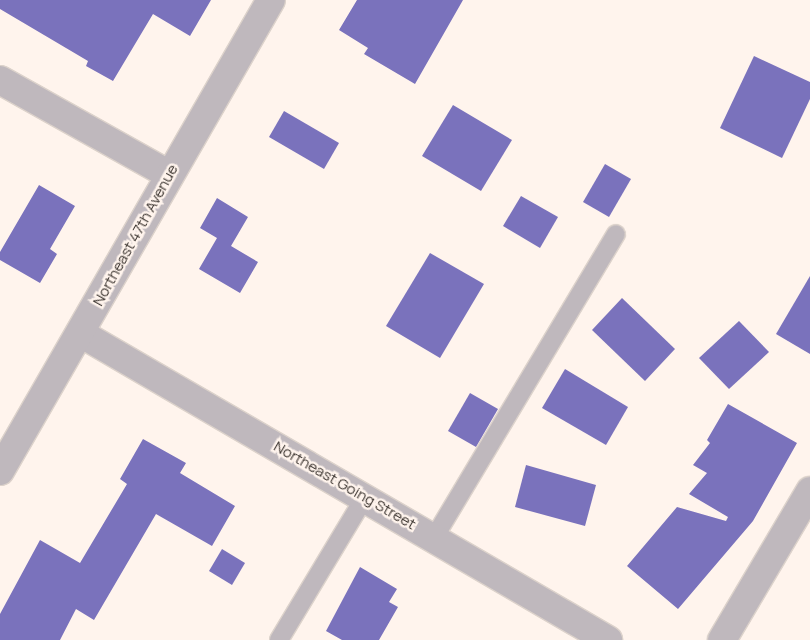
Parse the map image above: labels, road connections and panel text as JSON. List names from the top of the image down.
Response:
{
  "streets": {
    "street": ["Northeast 47th Avenue", "Northeast Going Street"]
  },
  "crossings": [
    ["Northeast 47th Avenue", "Northeast Going Street"]
  ]
}
